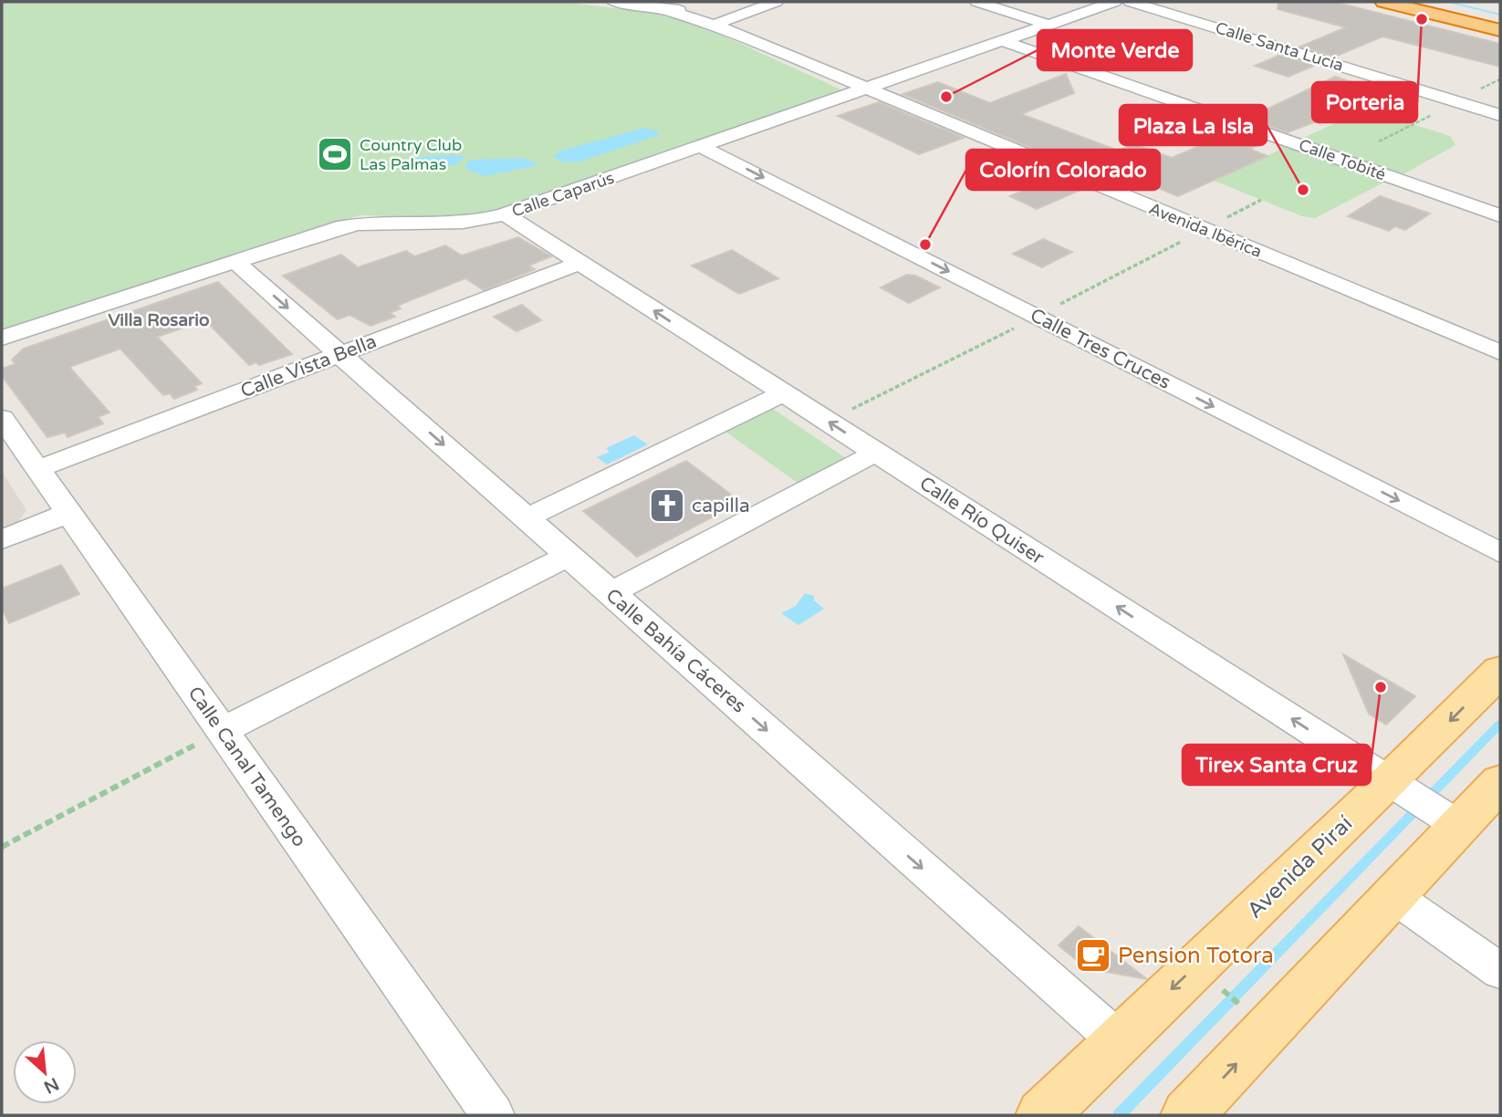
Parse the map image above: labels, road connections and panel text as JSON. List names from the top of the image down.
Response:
{
  "streets": {
    "main road": ["Avenida Piraí"],
    "street": [
      "Calle Santa Lucía",
      "Calle Tobité",
      "Calle Caparús",
      "Avenida Ibérica",
      "Calle Tres Cruces",
      "Calle Vista Bella",
      "Calle Río Quiser",
      "Calle Bahía Cáceres",
      "Calle Canal Tamengo"
    ]
  },
  "crossings": [
    ["Calle Tobité", "Calle Caparús"],
    ["Calle Caparús", "Avenida Ibérica"],
    ["Calle Caparús", "Calle Tres Cruces"],
    ["Calle Caparús", "Calle Río Quiser"],
    ["Calle Caparús", "Calle Bahía Cáceres"],
    ["Calle Vista Bella", "Calle Río Quiser"],
    ["Calle Vista Bella", "Calle Bahía Cáceres"],
    ["Calle Vista Bella", "Calle Canal Tamengo"],
    ["Calle Río Quiser", "Avenida Piraí"],
    ["Calle Bahía Cáceres", "Avenida Piraí"]
  ],
  "one_way": ["Calle Tres Cruces", "Calle Río Quiser", "Calle Bahía Cáceres"],
  "districts": ["Villa Rosario"],
  "places": {
    "other": [
      "Porteria",
      "Monte Verde",
      "Plaza La Isla",
      "Colorín Colorado",
      "Tirex Santa Cruz"
    ],
    "sports": ["Country Club Las Palmas"],
    "church": ["capilla"],
    "cafe": ["Pension Totora"]
  },
  "north": "bottom right"
}
